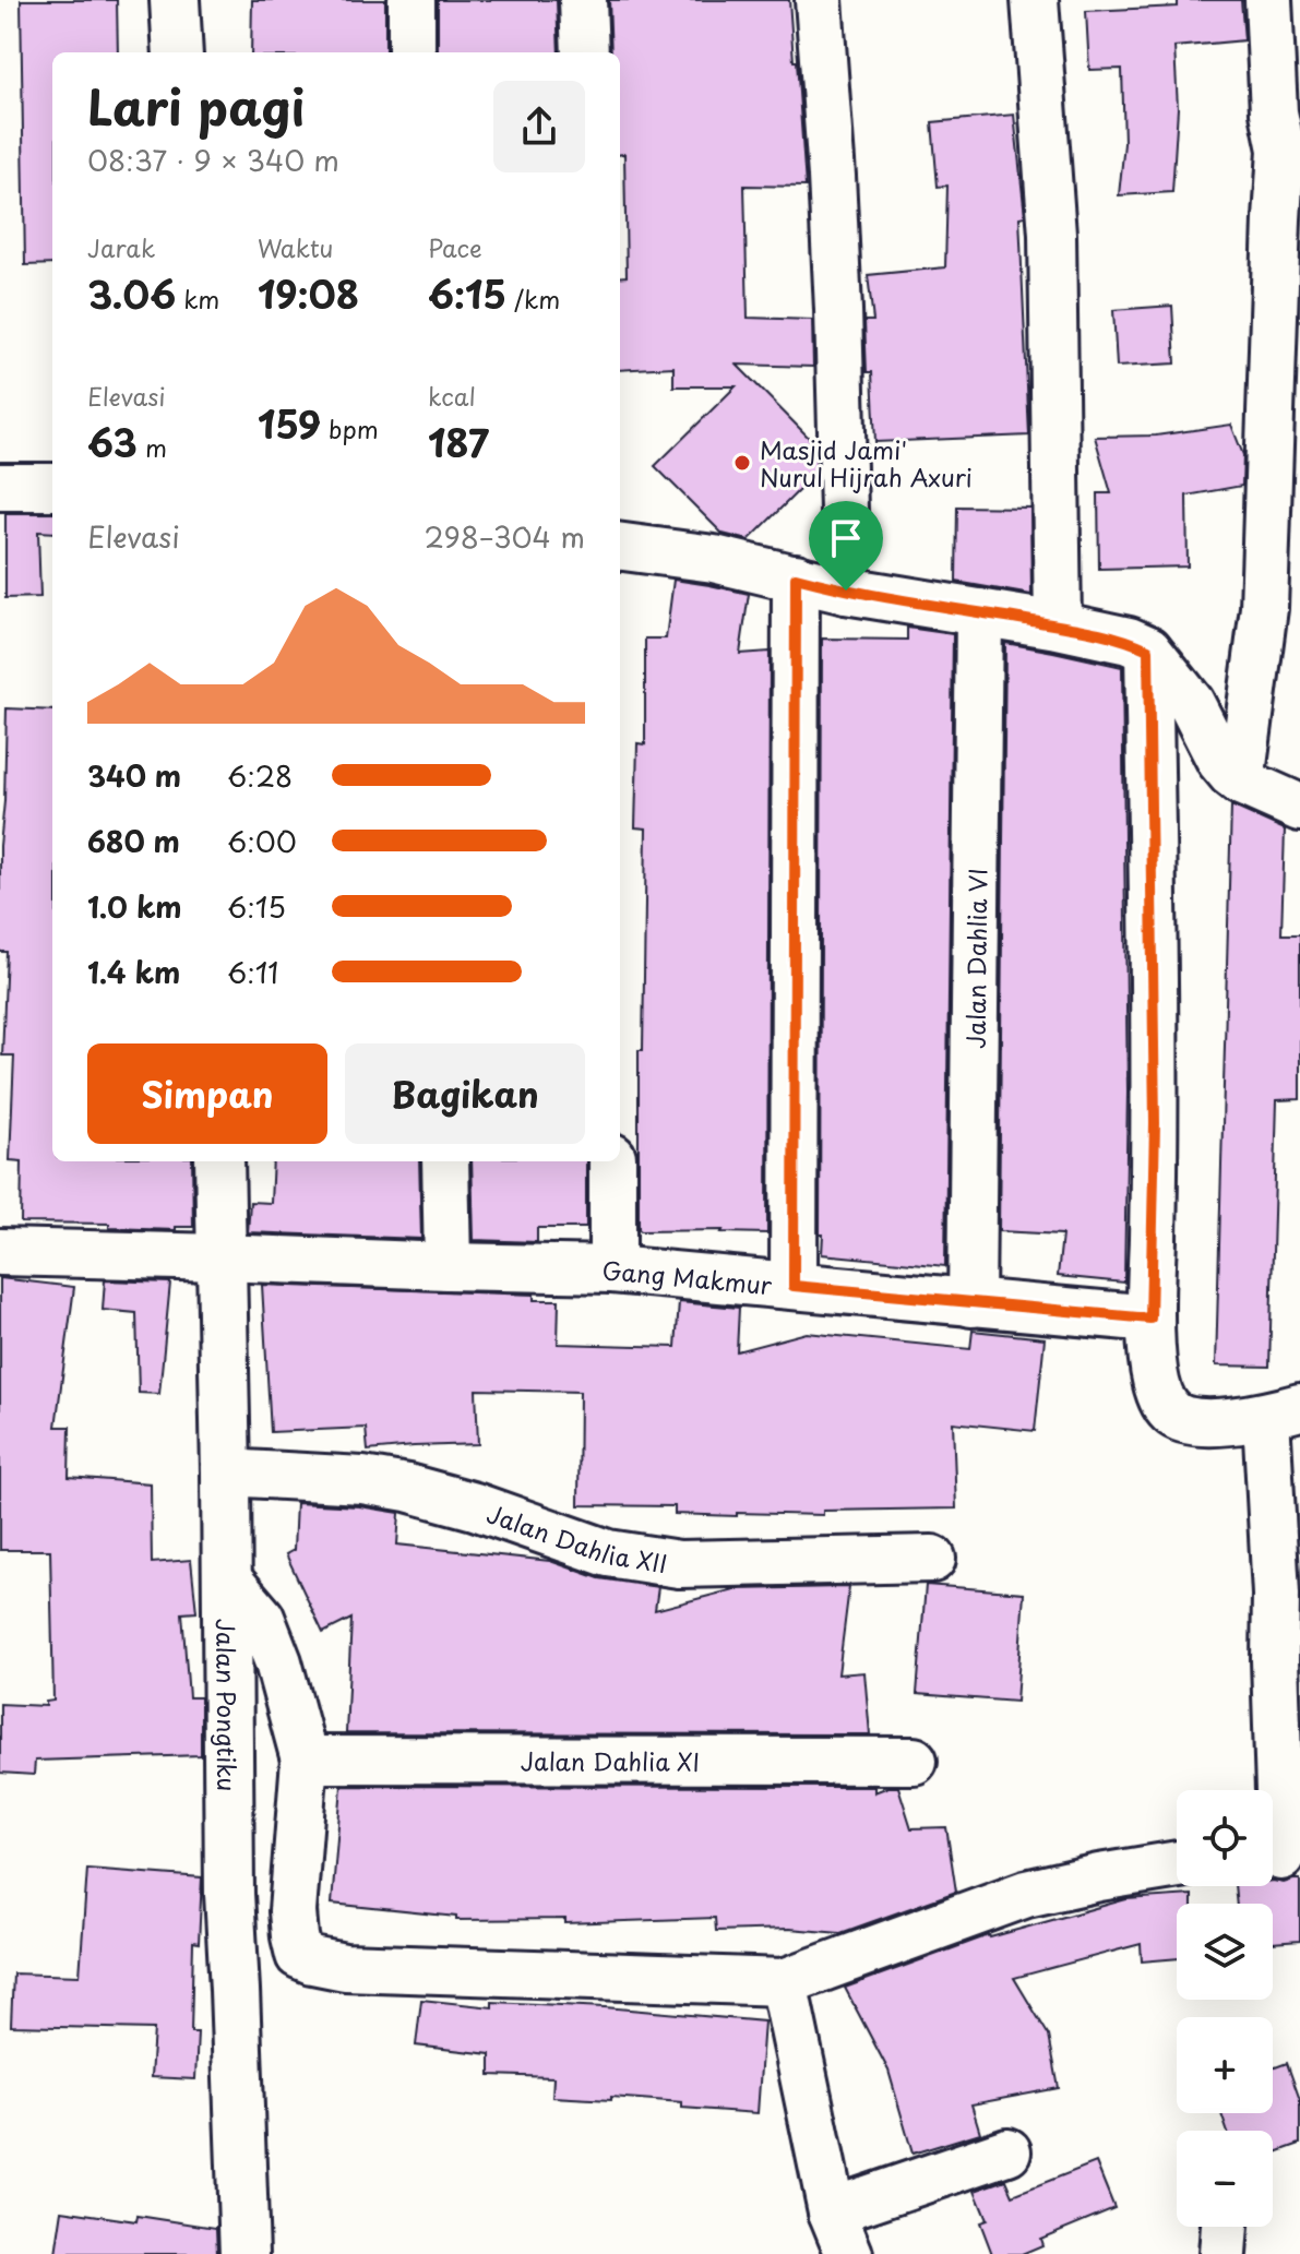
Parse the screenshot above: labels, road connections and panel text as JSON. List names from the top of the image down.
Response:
{
  "streets": {
    "street": [
      "Jalan Dahlia VI",
      "Gang Makmur",
      "Jalan Dahlia XII",
      "Jalan Pongtiku",
      "Jalan Dahlia XI"
    ]
  },
  "crossings": [
    ["Jalan Dahlia VI", "Gang Makmur"],
    ["Gang Makmur", "Jalan Pongtiku"],
    ["Jalan Dahlia XII", "Jalan Pongtiku"]
  ],
  "places": ["Masjid Jami' Nurul Hijrah Axuri"],
  "page": {
    "heading": ["Lari pagi", "08:37 · 9 × 340 m"],
    "stats": [
      ["Jarak", "3.06 km"],
      ["Waktu", "19:08"],
      ["Pace", "6:15 /km"],
      ["Elevasi", "63 m"],
      ["159 bpm"],
      ["kcal", "187"]
    ],
    "chart": ["Elevasi", "298–304 m"],
    "list": [
      {
        "name": "340 m",
        "note": "6:28"
      },
      {
        "name": "680 m",
        "note": "6:00"
      },
      {
        "name": "1.0 km",
        "note": "6:15"
      },
      {
        "name": "1.4 km",
        "note": "6:11"
      }
    ],
    "buttons": ["Simpan", "Bagikan"],
    "map_buttons": ["+", "−"]
  }
}
